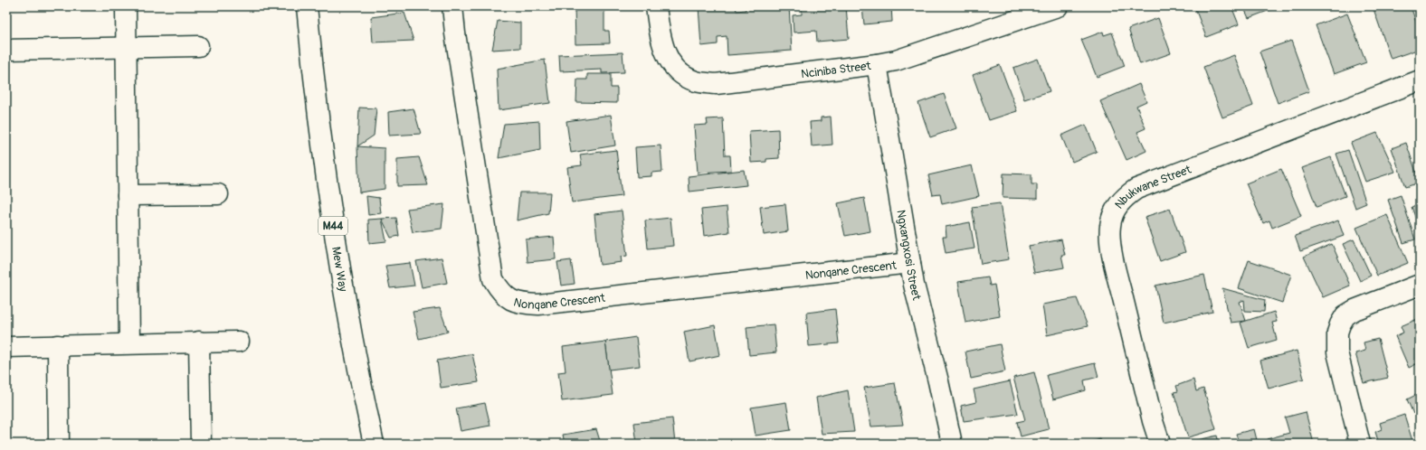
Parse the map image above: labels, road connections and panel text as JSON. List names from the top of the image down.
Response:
{
  "streets": {
    "street": [
      "Nciniba Street",
      "Nbukwane Street",
      "M44",
      "Ngxangxosi Street",
      "Mew Way",
      "Nonqane Crescent"
    ]
  },
  "crossings": [
    ["Nciniba Street", "Ngxangxosi Street"],
    ["Ngxangxosi Street", "Nonqane Crescent"]
  ]
}
